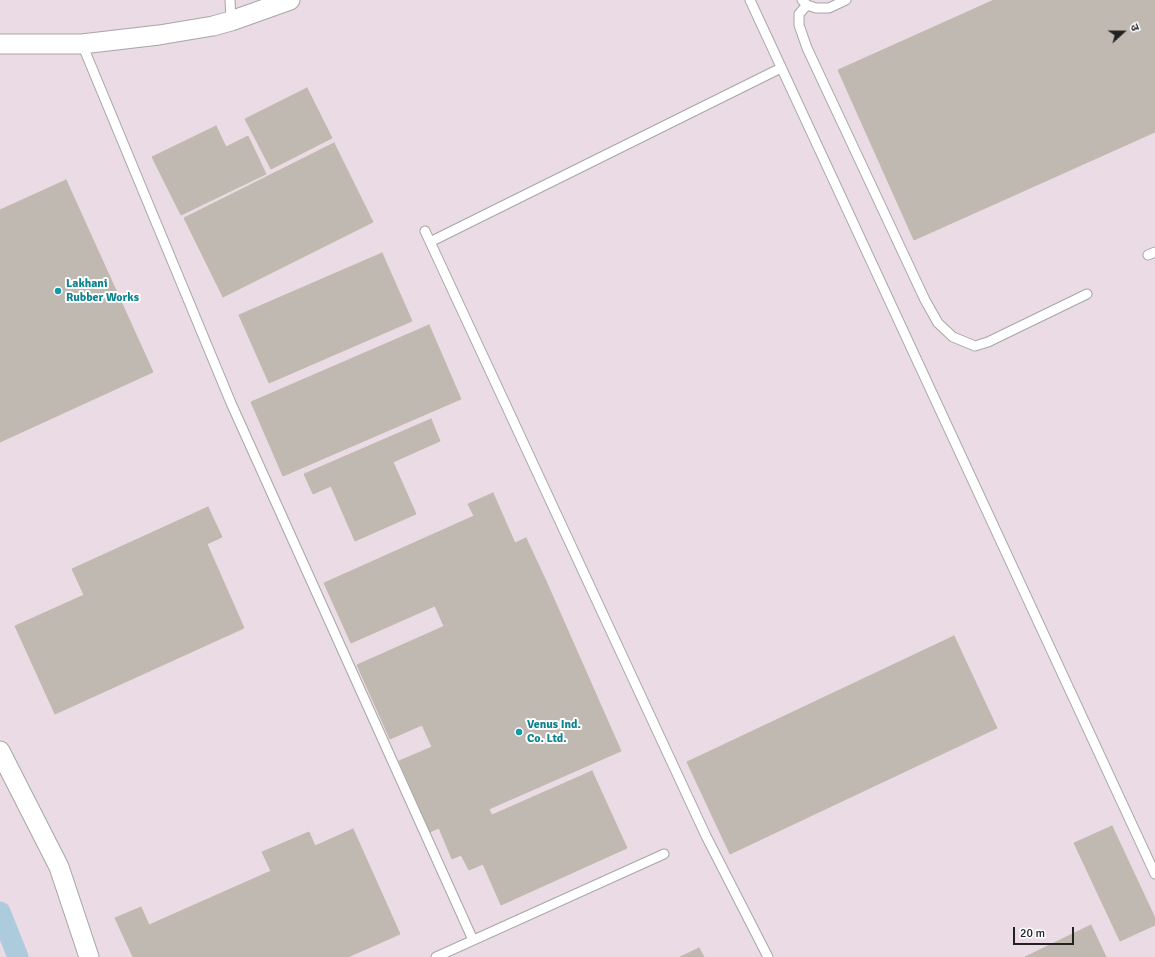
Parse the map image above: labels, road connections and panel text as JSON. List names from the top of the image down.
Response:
{
  "places": ["Lakhani Rubber Works", "Venus Ind. Co. Ltd."],
  "scale_bar": "20 m",
  "north": "right"
}
